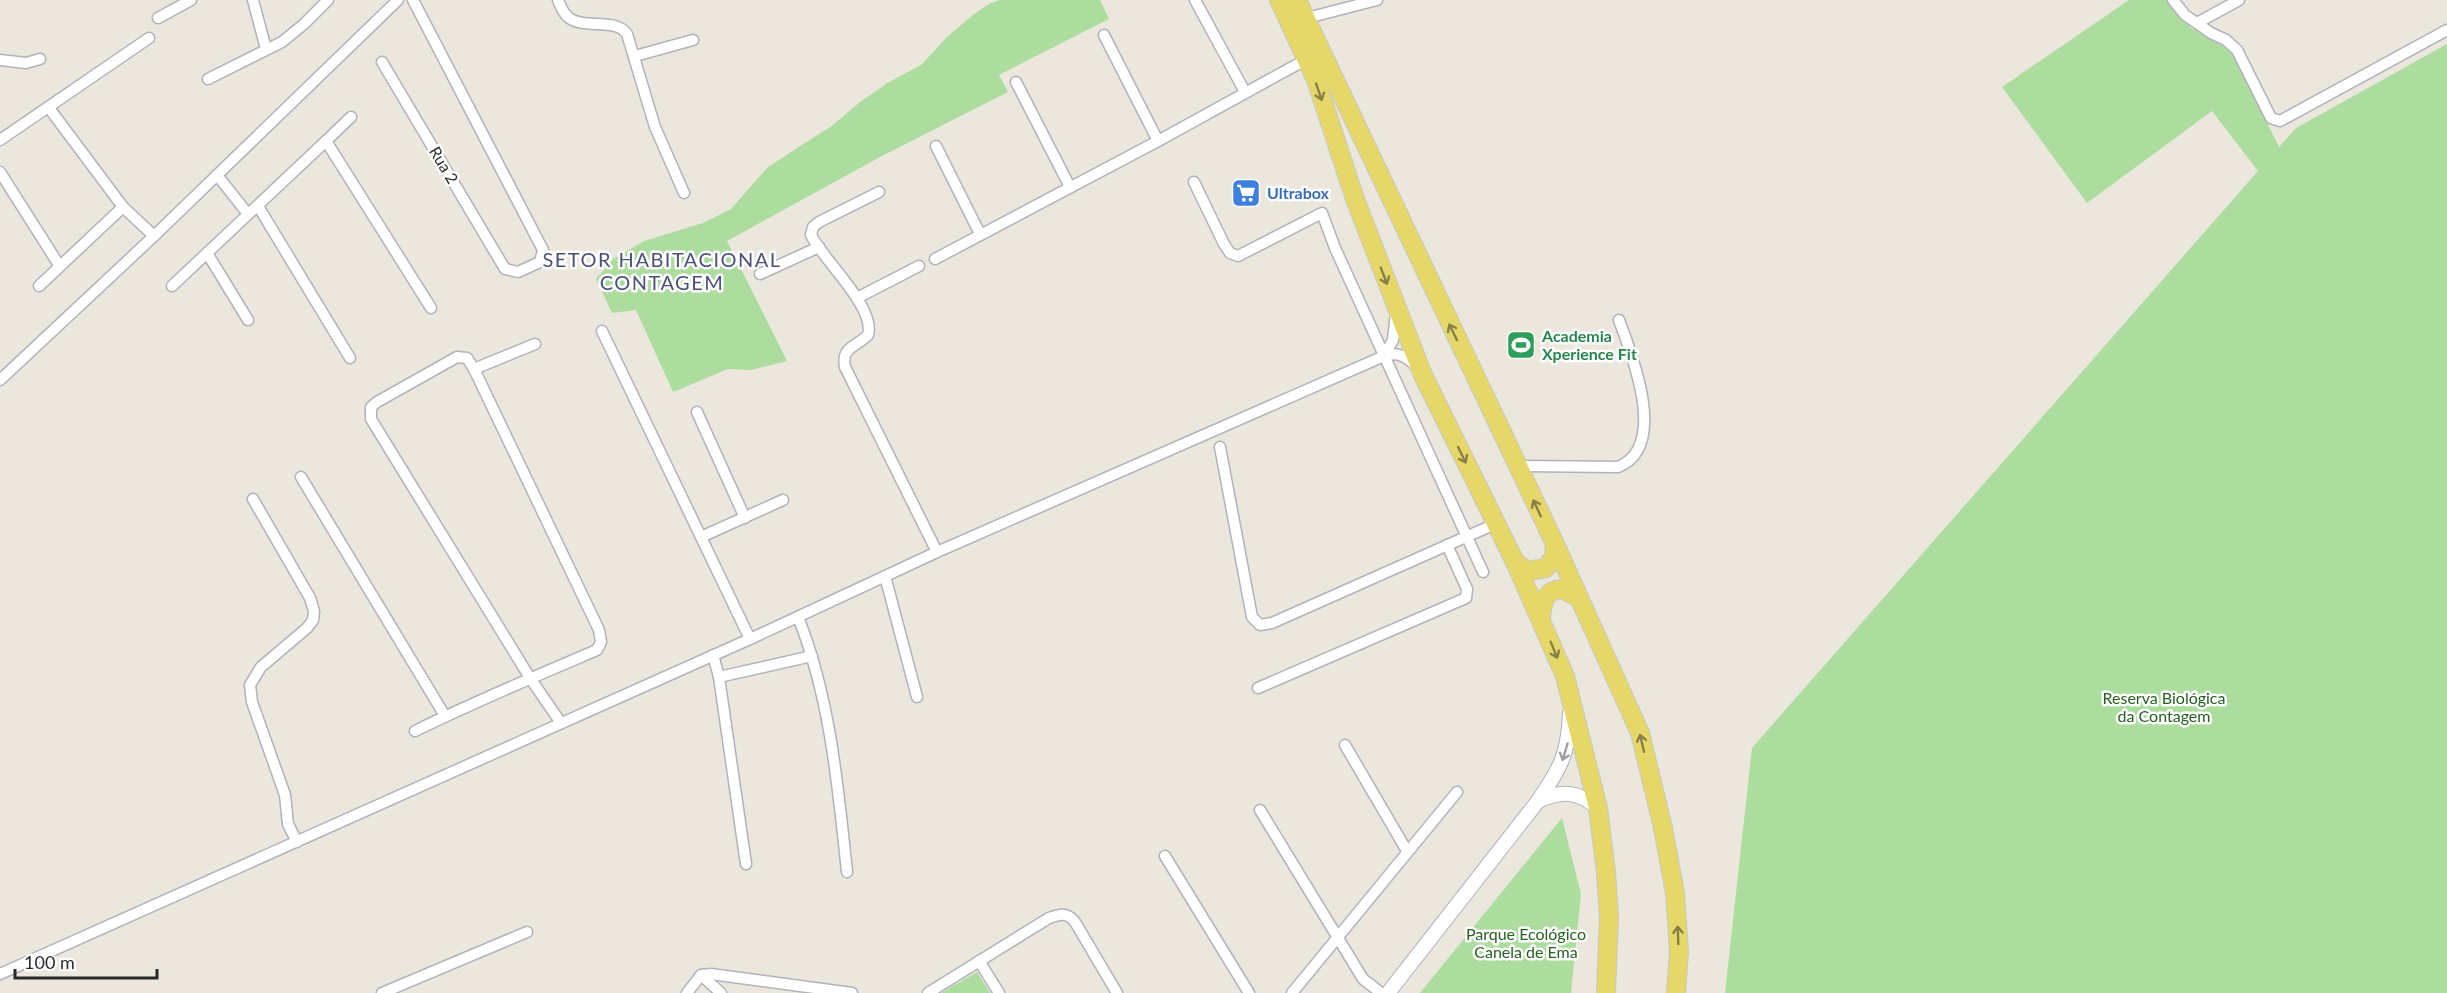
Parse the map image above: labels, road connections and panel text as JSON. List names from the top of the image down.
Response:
{
  "streets": {
    "street": ["Rua 2"]
  },
  "districts": ["SETOR HABITACIONAL CONTAGEM"],
  "parks": ["Reserva Biológica da Contagem", "Parque Ecológico Canela de Ema"],
  "places": {
    "supermarket": ["Ultrabox"],
    "sports": ["Academia Xperience Fit"]
  },
  "scale_bar": "100 m"
}
